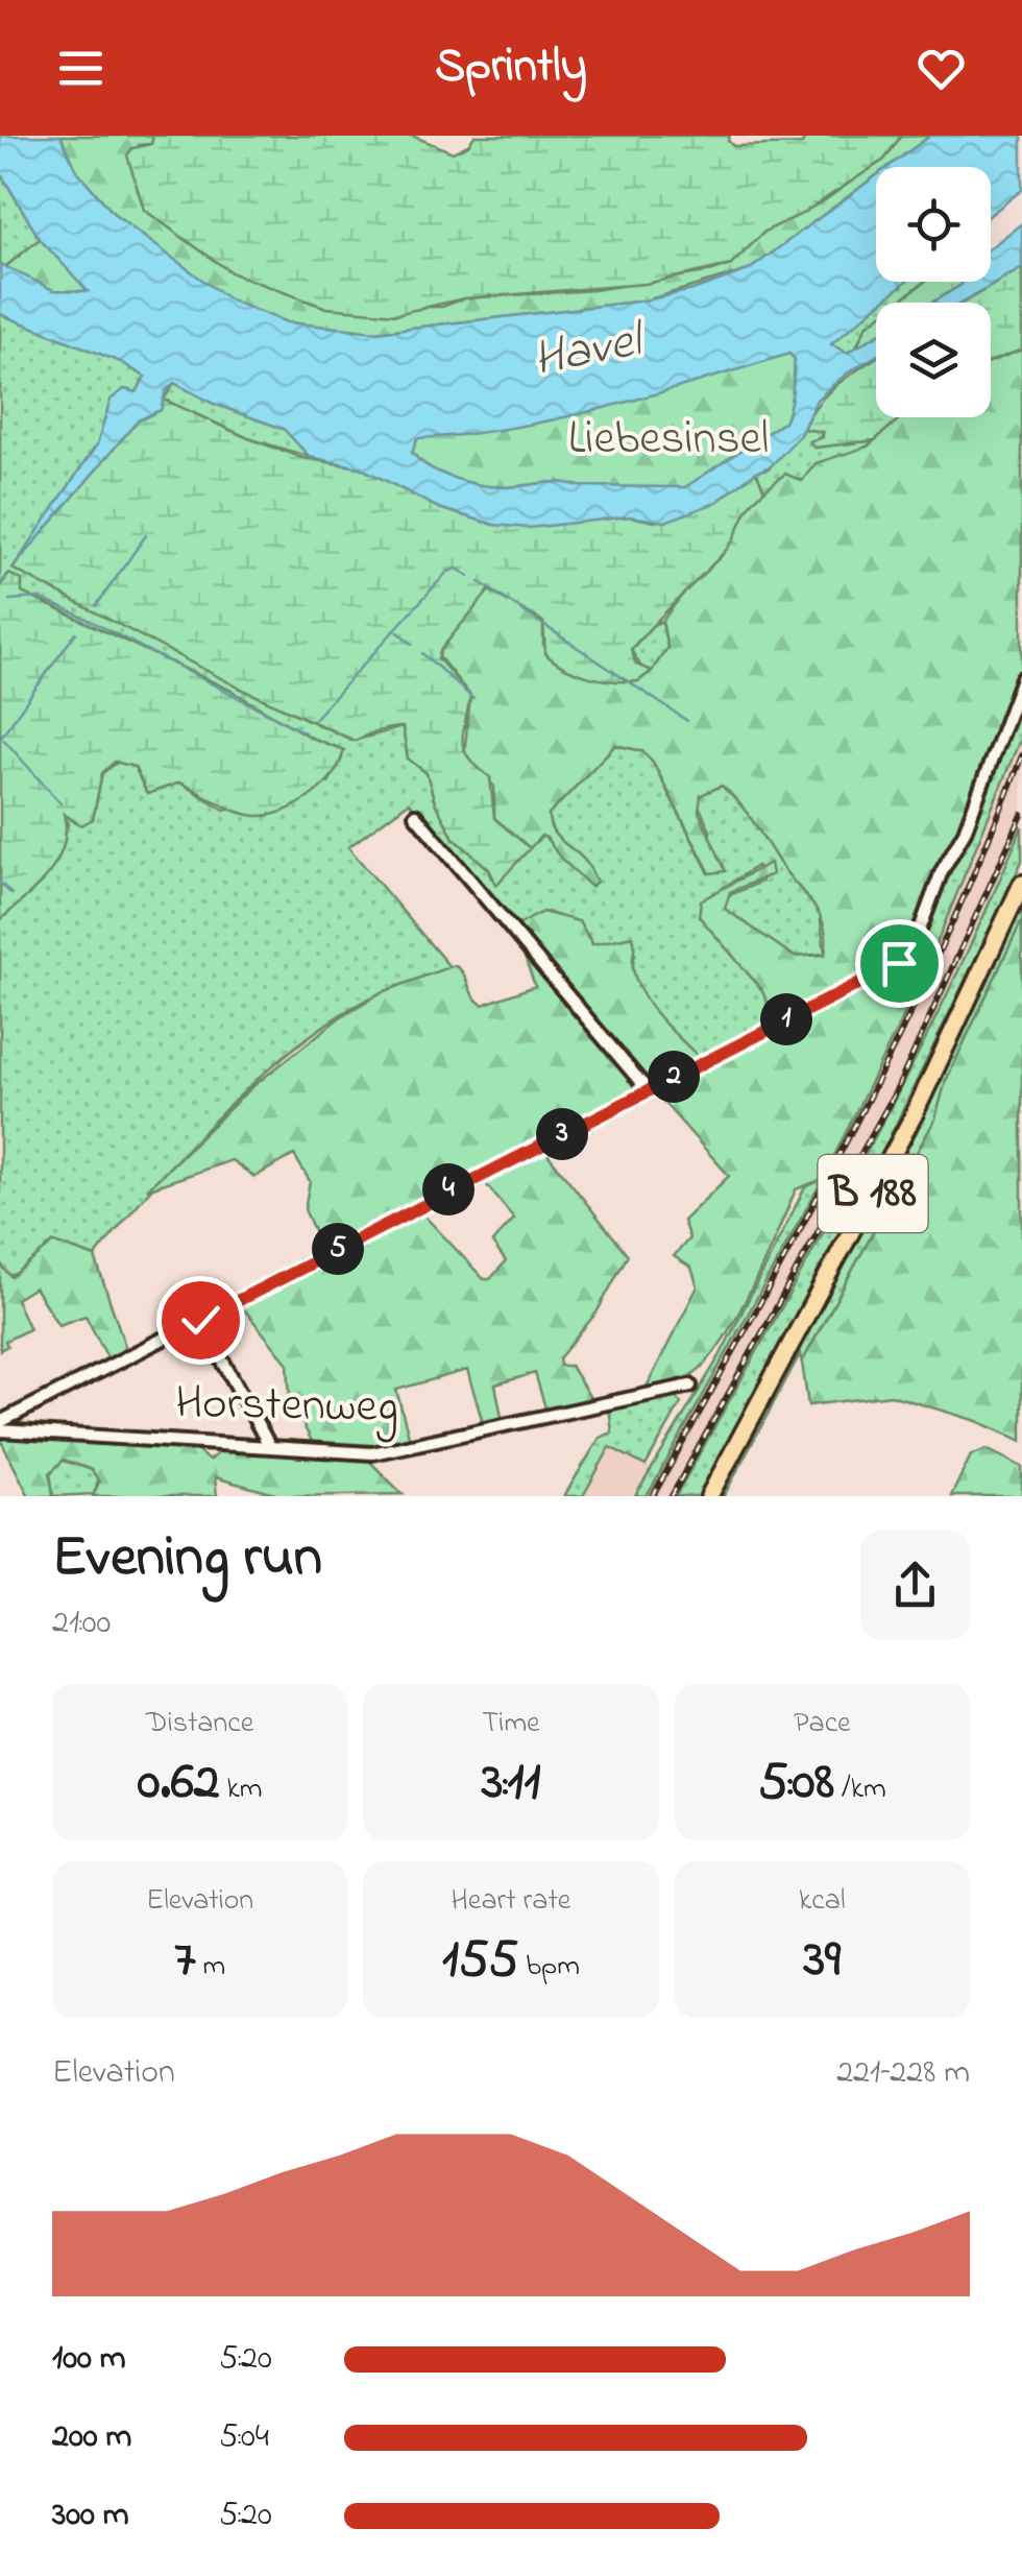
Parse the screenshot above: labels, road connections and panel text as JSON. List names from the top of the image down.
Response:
{
  "streets": {
    "main road": ["B 188"],
    "street": ["Horstenweg"]
  },
  "water": ["Havel"],
  "parks": ["Liebesinsel"],
  "page": {
    "header": "Sprintly",
    "pins": [
      "1",
      "2",
      "3",
      "4",
      "5"
    ],
    "heading": ["Evening run", "21:00"],
    "stats": [
      ["Distance", "0.62 km"],
      ["Time", "3:11"],
      ["Pace", "5:08 /km"],
      ["Elevation", "7 m"],
      ["Heart rate", "155 bpm"],
      ["kcal", "39"]
    ],
    "chart": ["Elevation", "221–228 m"],
    "list": [
      {
        "name": "100 m",
        "note": "5:20"
      },
      {
        "name": "200 m",
        "note": "5:04"
      },
      {
        "name": "300 m",
        "note": "5:20"
      }
    ]
  }
}
